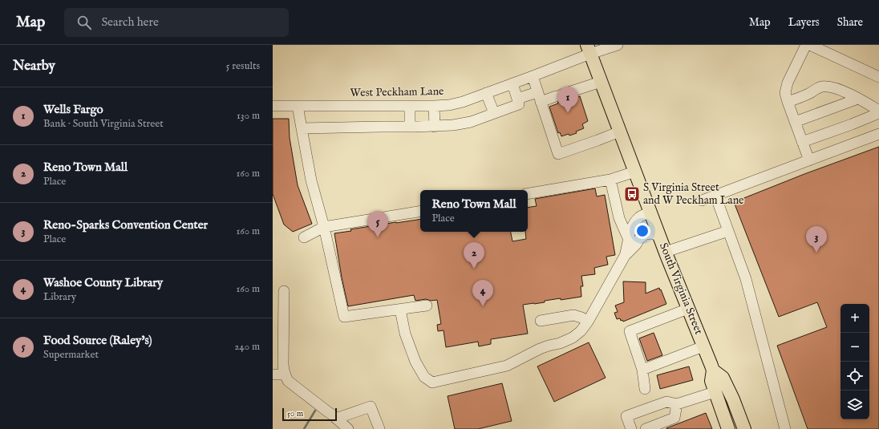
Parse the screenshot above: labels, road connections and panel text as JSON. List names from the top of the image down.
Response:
{
  "streets": {
    "main road": ["South Virginia Street"],
    "street": ["West Peckham Lane"]
  },
  "crossings": [
    ["West Peckham Lane", "South Virginia Street"]
  ],
  "places": {
    "bus stop": ["S Virginia Street and W Peckham Lane"]
  },
  "scale_bar": "50 m",
  "page": {
    "header": "Map",
    "search": "Search here",
    "nav": ["Map", "Layers", "Share"],
    "heading": ["Nearby", "5 results"],
    "list": [
      {
        "mark": "1",
        "name": "Wells Fargo",
        "note": "Bank · South Virginia Street",
        "value": "130 m"
      },
      {
        "mark": "2",
        "name": "Reno Town Mall",
        "note": "Place",
        "value": "160 m"
      },
      {
        "mark": "3",
        "name": "Reno-Sparks Convention Center",
        "note": "Place",
        "value": "160 m"
      },
      {
        "mark": "4",
        "name": "Washoe County Library",
        "note": "Library",
        "value": "160 m"
      },
      {
        "mark": "5",
        "name": "Food Source (Raley's)",
        "note": "Supermarket",
        "value": "240 m"
      }
    ],
    "pins": [
      "1",
      "5",
      "3",
      "2",
      "4"
    ],
    "popup": ["Reno Town Mall", "Place"],
    "map_buttons": ["+", "−"],
    "scale": "50 m"
  }
}
